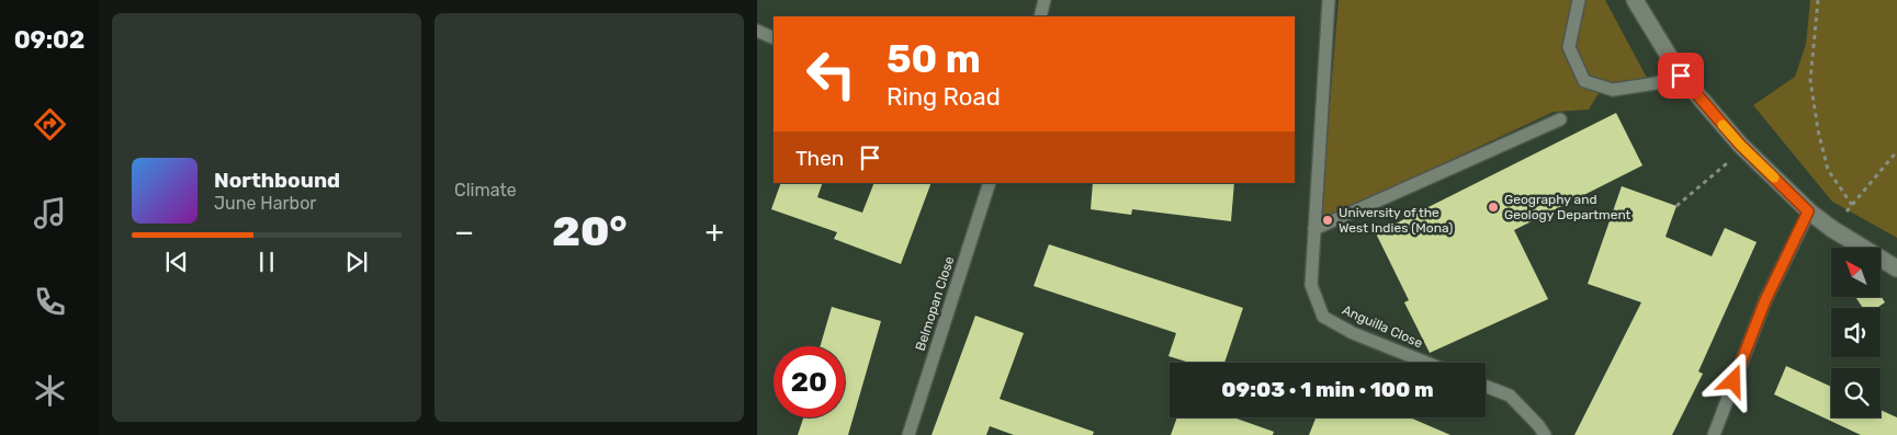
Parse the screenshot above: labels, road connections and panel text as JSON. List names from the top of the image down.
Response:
{
  "streets": {
    "lane": ["Belmopan Close", "Anguilla Close"]
  },
  "places": ["Geography and Geology Department", "University of the West Indies (Mona)"],
  "north": "top left",
  "page": {
    "tabs": "09:02",
    "tile": "Climate",
    "turn": ["50 m", "Ring Road"],
    "then": "Then",
    "song": ["Northbound", "June Harbor"],
    "heat": ["−", "20°", "+"],
    "limit": "20",
    "trip": "09:03 · 1 min · 100 m"
  }
}
